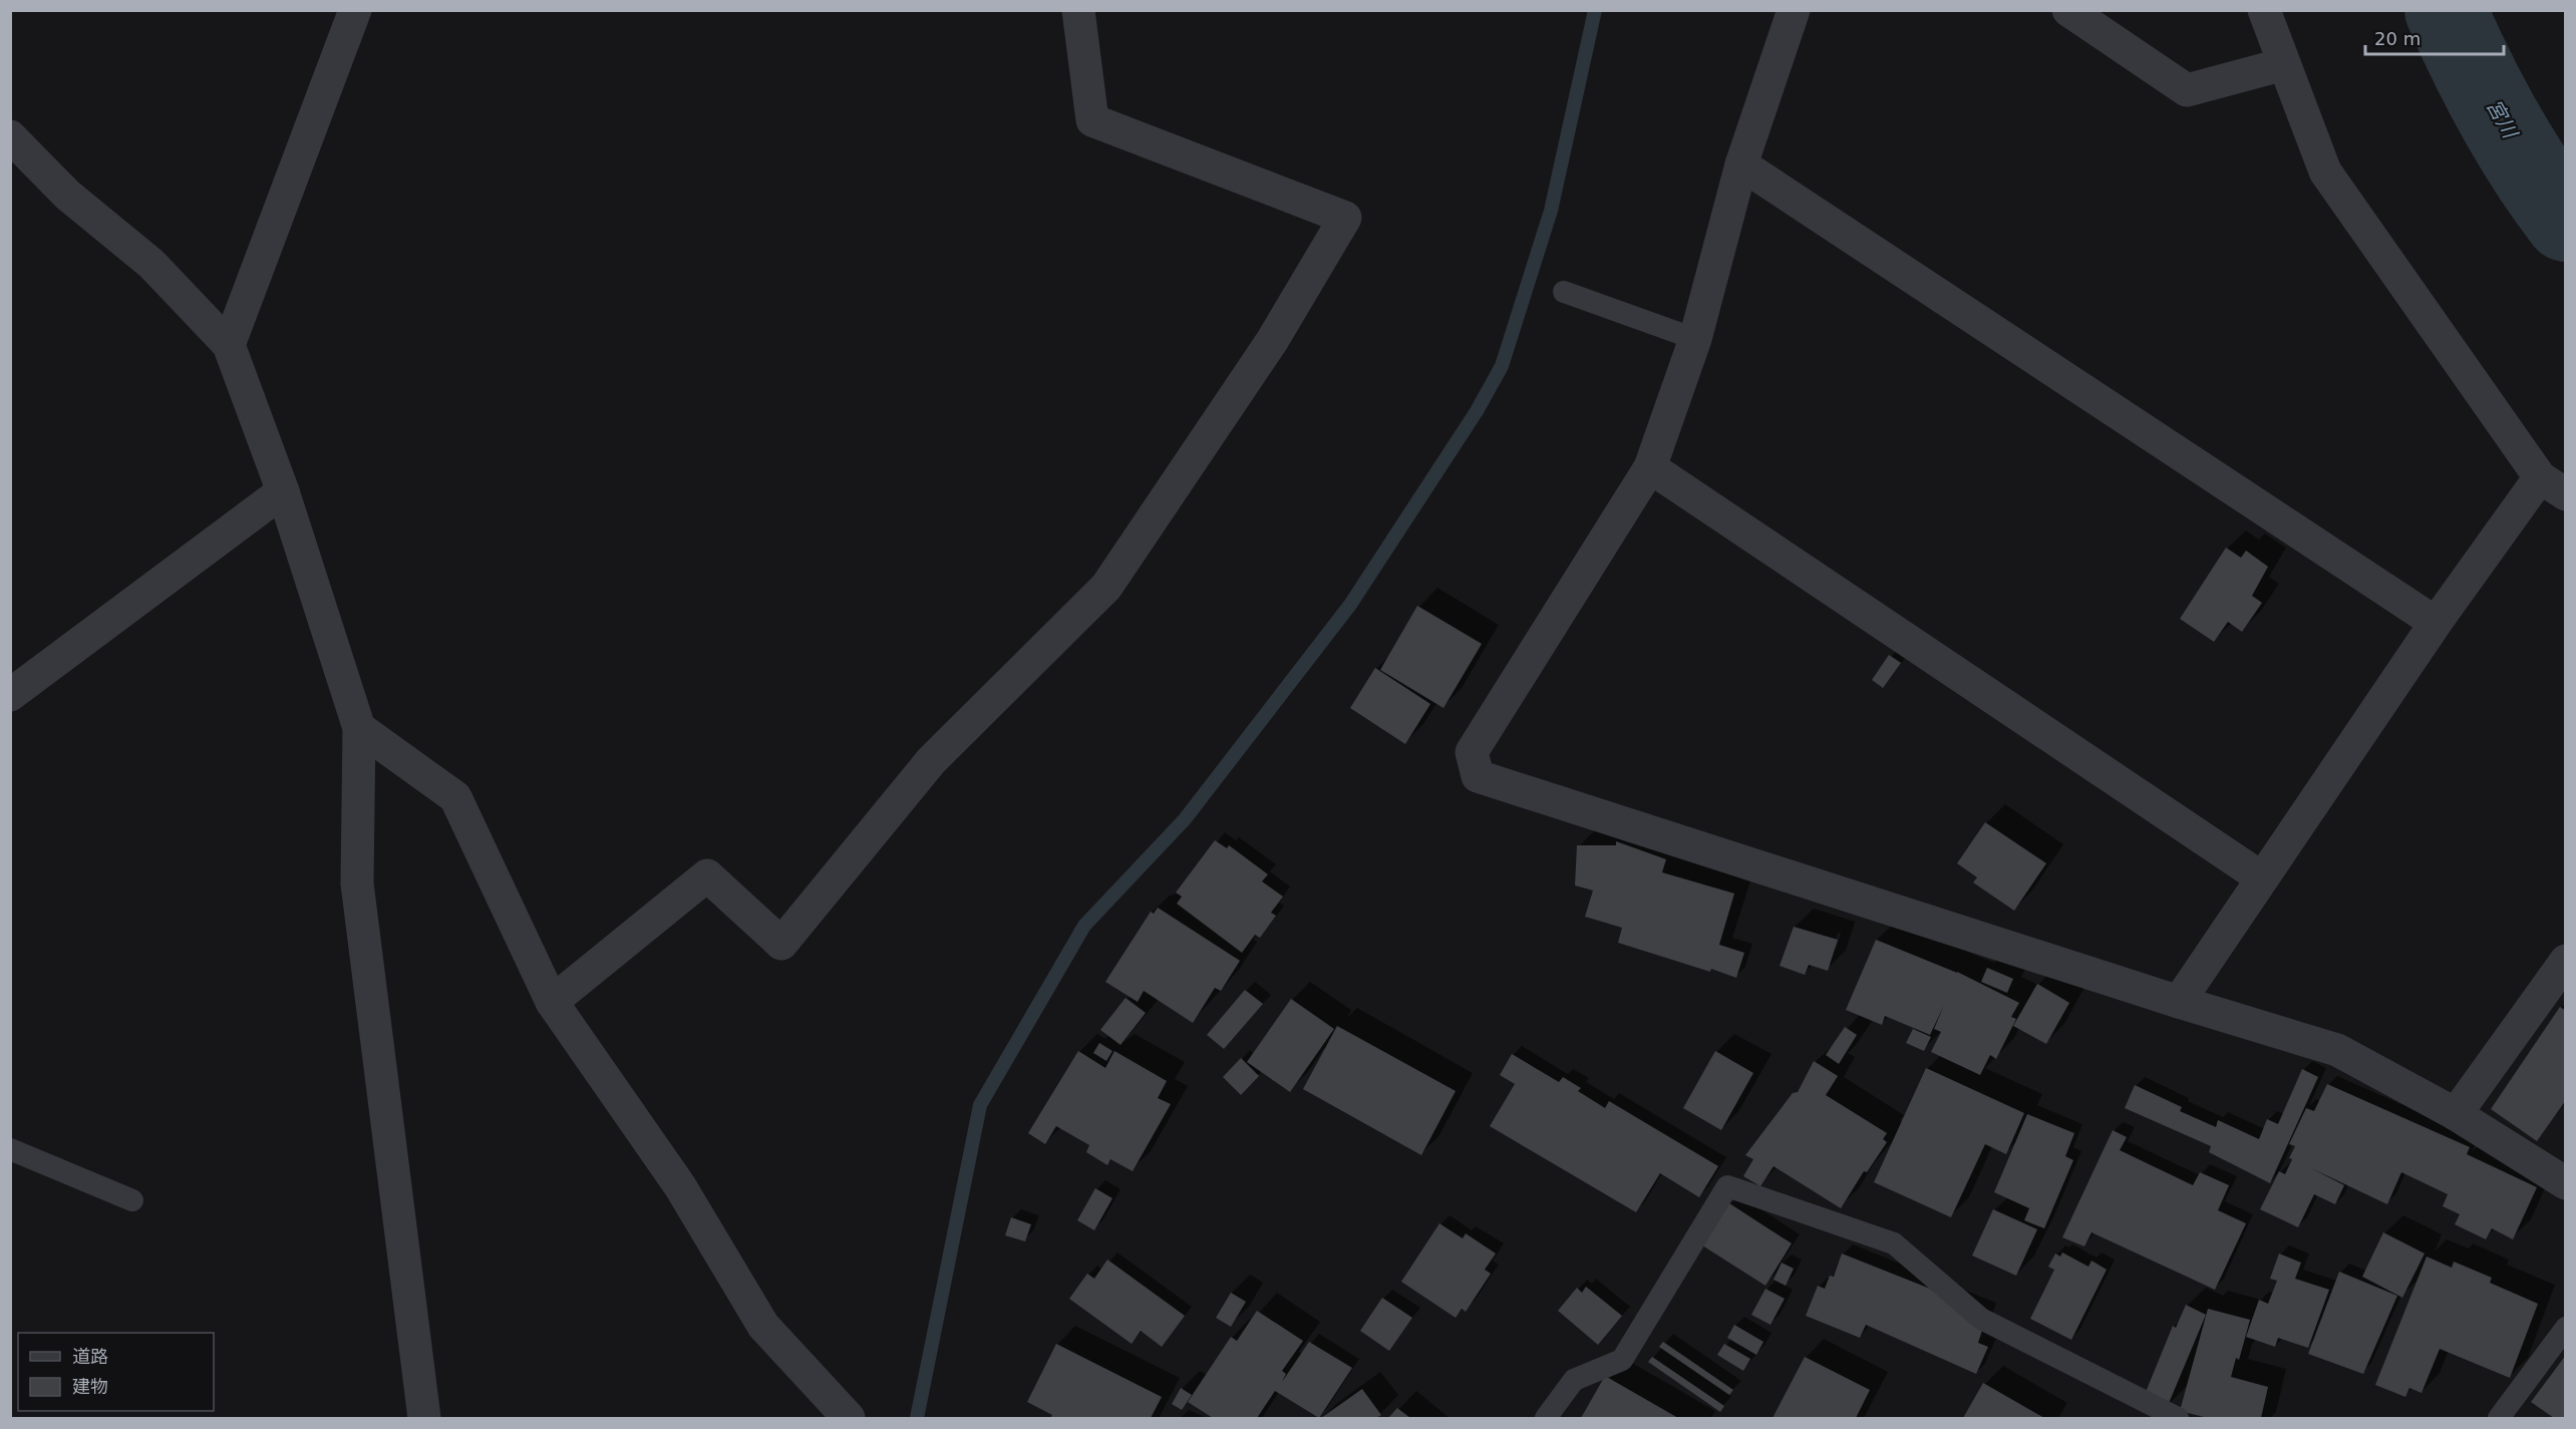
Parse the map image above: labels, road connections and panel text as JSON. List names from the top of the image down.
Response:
{
  "water": ["宮川"],
  "legend": ["道路", "建物"],
  "scale_bar": "20 m"
}
